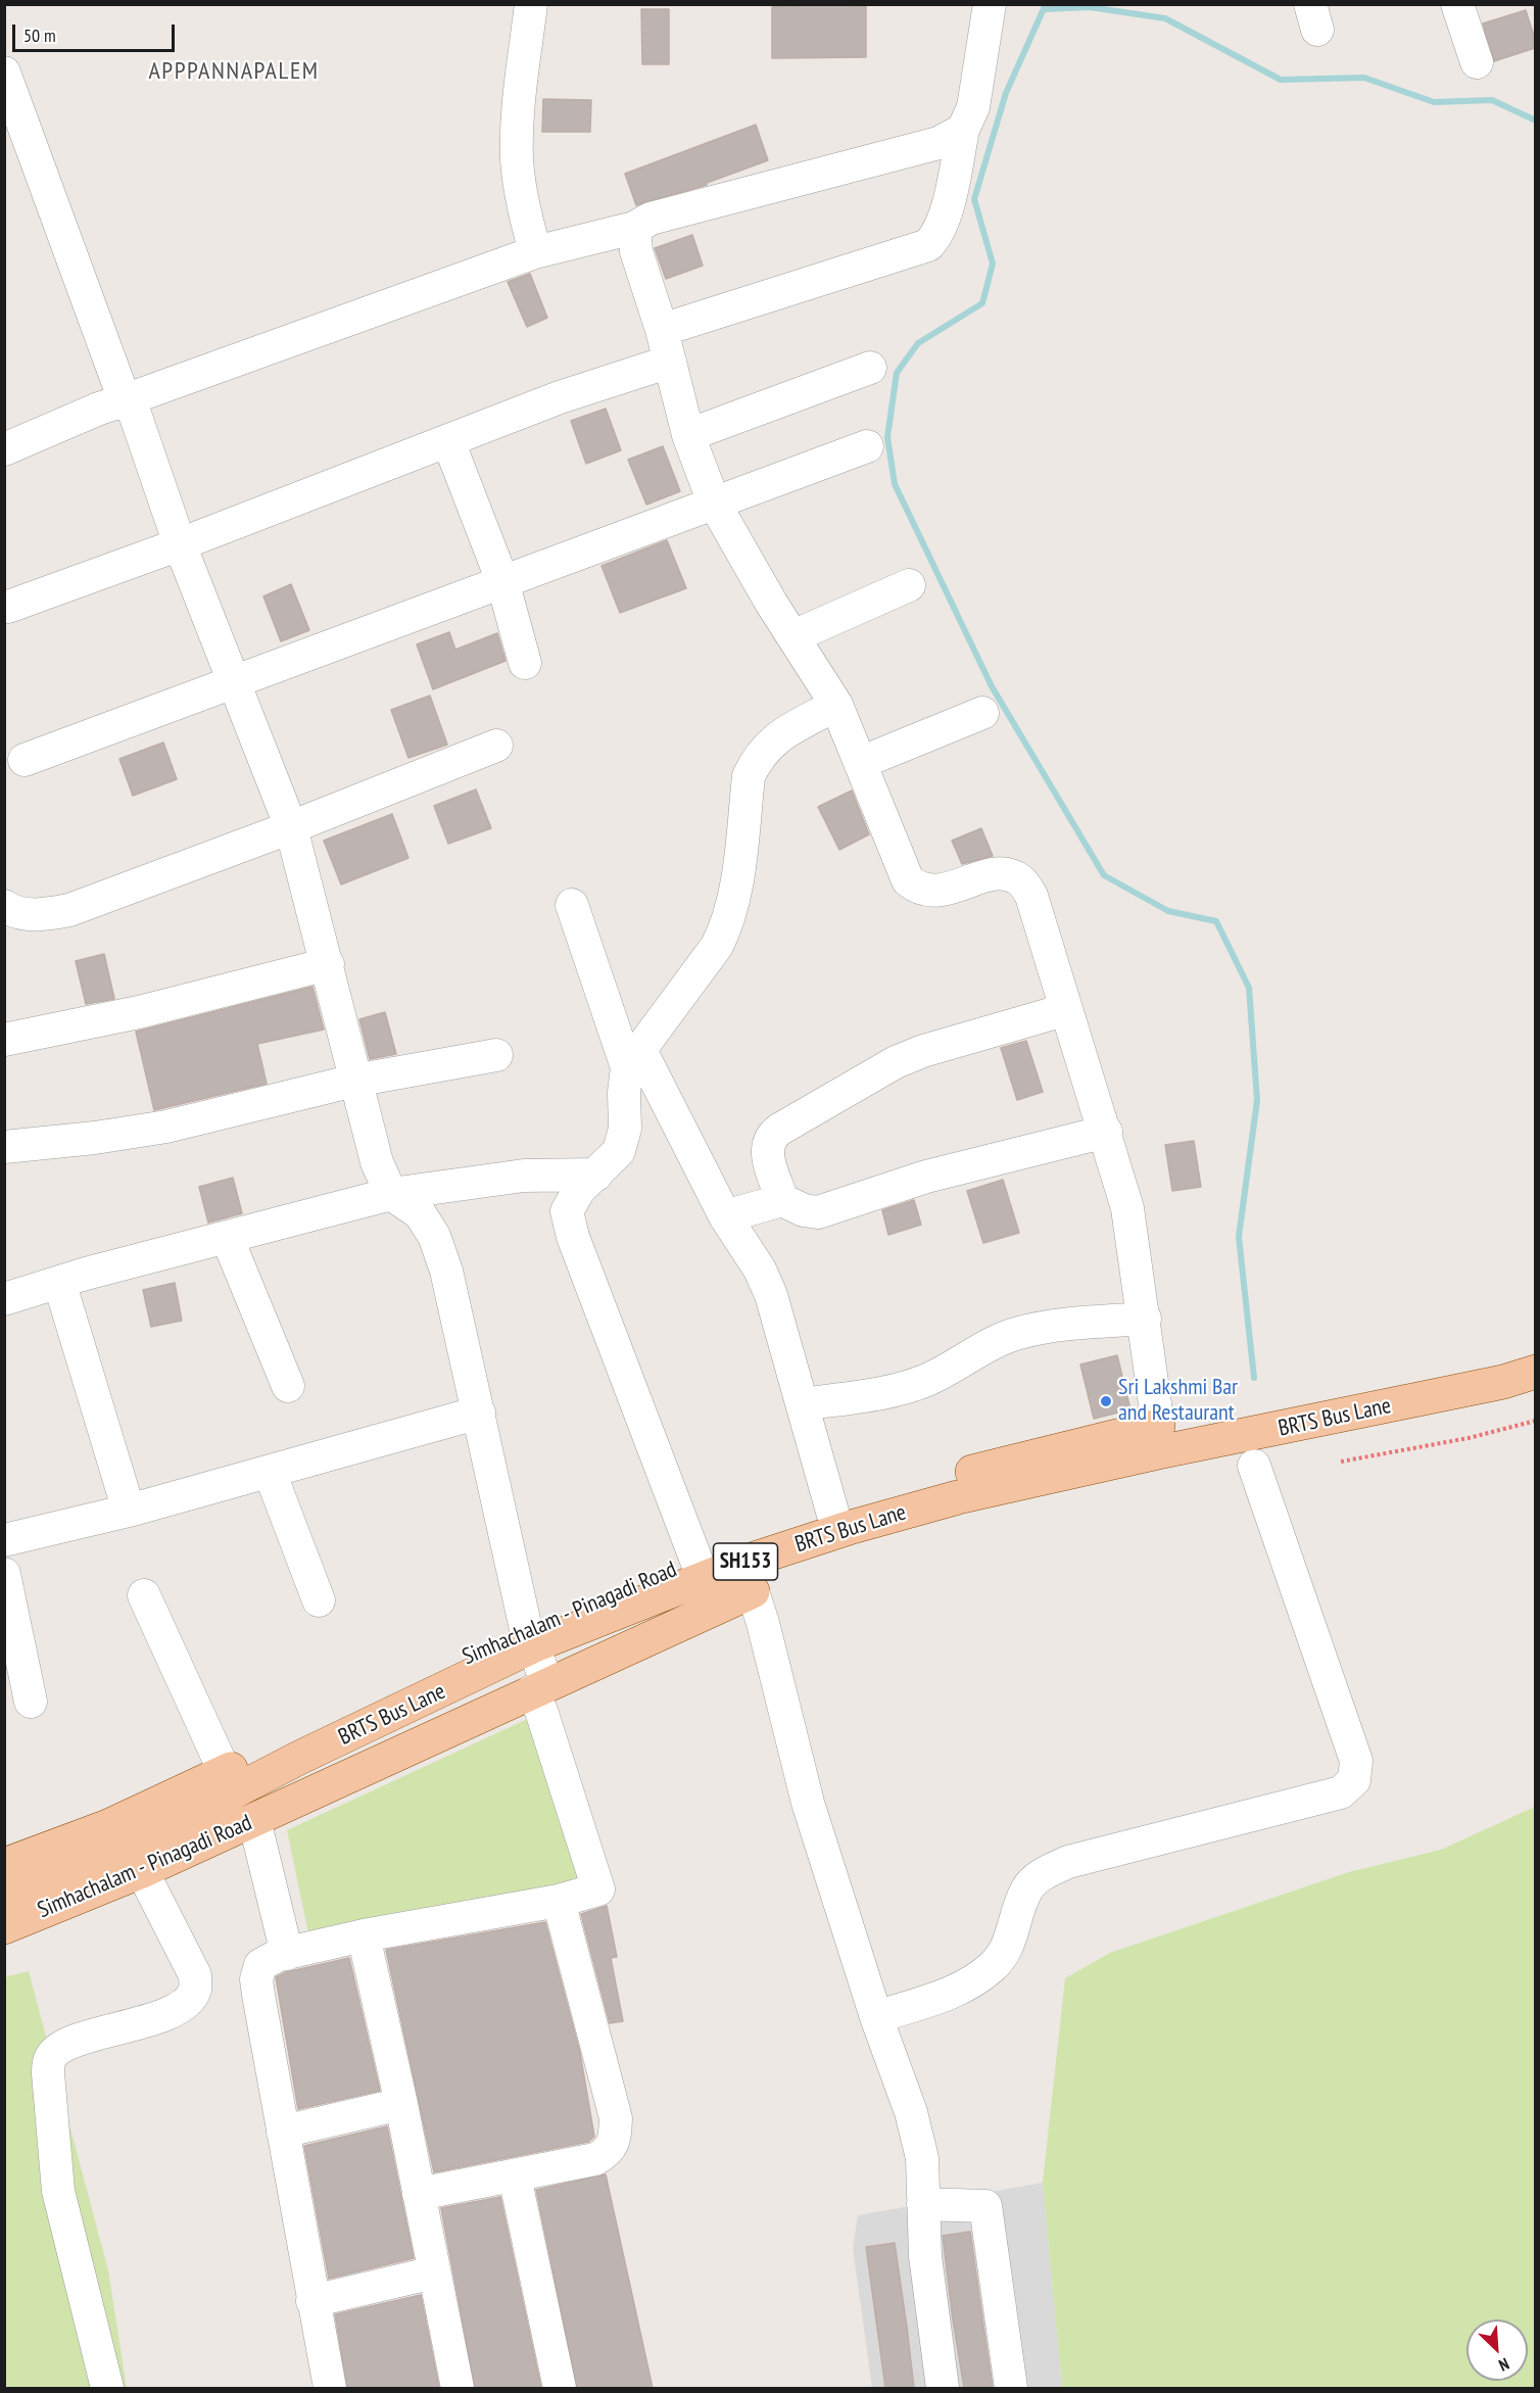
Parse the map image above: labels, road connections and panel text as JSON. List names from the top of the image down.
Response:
{
  "streets": {
    "main road": ["BRTS Bus Lane", "SH153", "Simhachalam - Pinagadi Road"]
  },
  "crossings": [
    ["BRTS Bus Lane", "Simhachalam - Pinagadi Road"]
  ],
  "districts": ["APPPANNAPALEM"],
  "places": ["Sri Lakshmi Bar and Restaurant"],
  "scale_bar": "50 m",
  "north": "bottom right"
}
